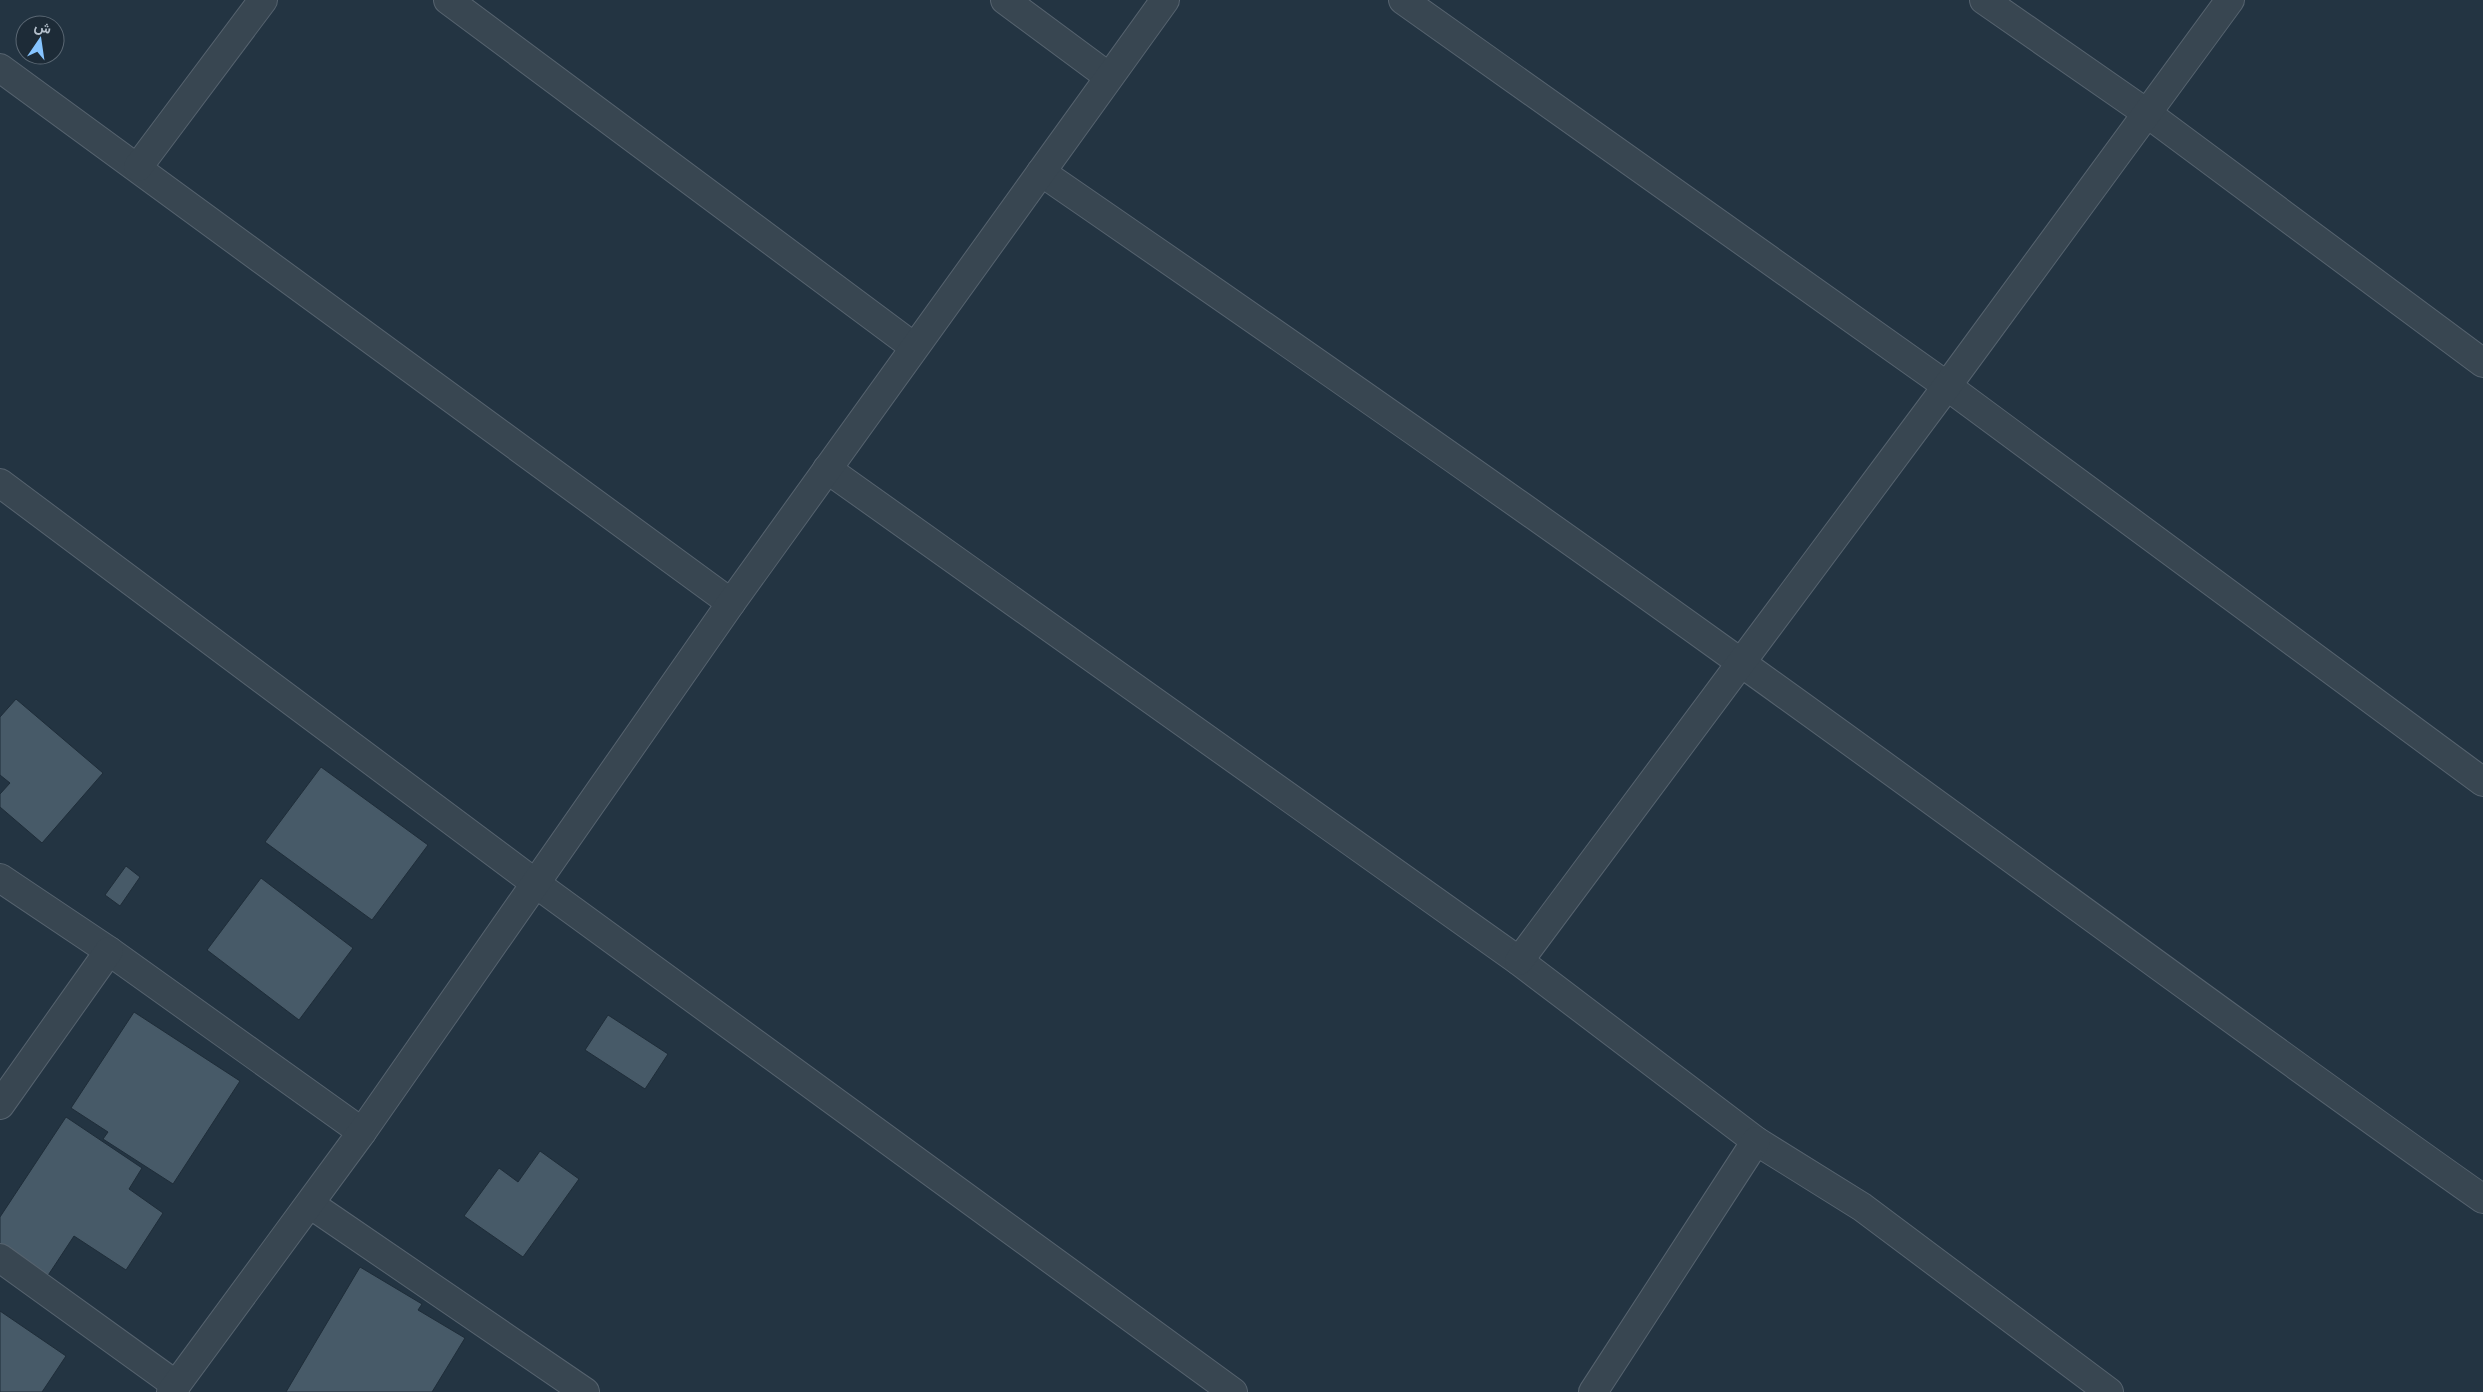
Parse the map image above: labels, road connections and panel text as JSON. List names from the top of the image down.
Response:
{
  "north": "top"
}
